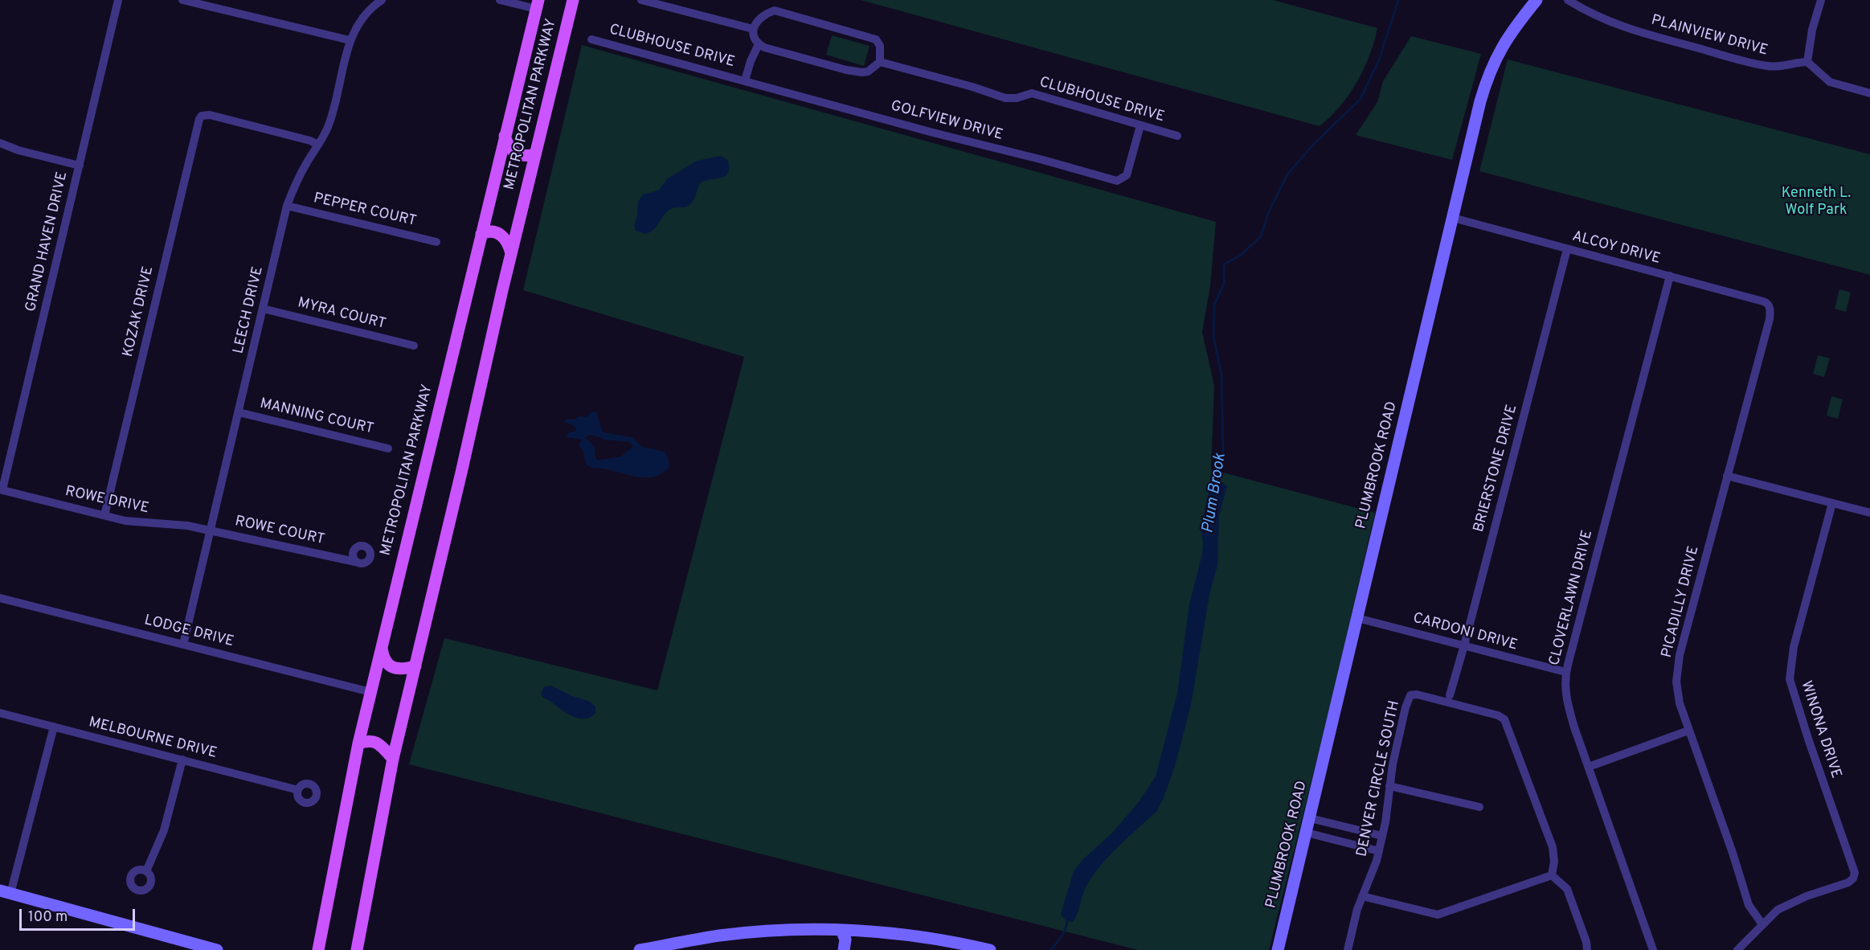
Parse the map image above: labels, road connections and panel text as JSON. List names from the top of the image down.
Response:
{
  "streets": {
    "main road": ["METROPOLITAN PARKWAY"],
    "street": [
      "PLAINVIEW DRIVE",
      "CLUBHOUSE DRIVE",
      "GOLFVIEW DRIVE",
      "PEPPER COURT",
      "GRAND HAVEN DRIVE",
      "ALCOY DRIVE",
      "LEECH DRIVE",
      "KOZAK DRIVE",
      "MYRA COURT",
      "MANNING COURT",
      "PLUMBROOK ROAD",
      "BRIERSTONE DRIVE",
      "ROWE DRIVE",
      "ROWE COURT",
      "CLOVERLAWN DRIVE",
      "PICADILLY DRIVE",
      "LODGE DRIVE",
      "CARDONI DRIVE",
      "WINONA DRIVE",
      "MELBOURNE DRIVE",
      "DENVER CIRCLE SOUTH"
    ]
  },
  "crossings": [
    ["CLUBHOUSE DRIVE", "GOLFVIEW DRIVE"],
    ["METROPOLITAN PARKWAY", "LODGE DRIVE"],
    ["PEPPER COURT", "LEECH DRIVE"],
    ["GRAND HAVEN DRIVE", "ROWE DRIVE"],
    ["ALCOY DRIVE", "PLUMBROOK ROAD"],
    ["ALCOY DRIVE", "BRIERSTONE DRIVE"],
    ["ALCOY DRIVE", "CLOVERLAWN DRIVE"],
    ["ALCOY DRIVE", "PICADILLY DRIVE"],
    ["LEECH DRIVE", "KOZAK DRIVE"],
    ["LEECH DRIVE", "MYRA COURT"],
    ["LEECH DRIVE", "MANNING COURT"],
    ["LEECH DRIVE", "ROWE DRIVE"],
    ["LEECH DRIVE", "ROWE COURT"],
    ["LEECH DRIVE", "LODGE DRIVE"],
    ["KOZAK DRIVE", "ROWE DRIVE"],
    ["PLUMBROOK ROAD", "CARDONI DRIVE"],
    ["BRIERSTONE DRIVE", "CARDONI DRIVE"],
    ["ROWE DRIVE", "ROWE COURT"],
    ["CLOVERLAWN DRIVE", "CARDONI DRIVE"],
    ["PICADILLY DRIVE", "WINONA DRIVE"]
  ],
  "water": ["Plum Brook"],
  "parks": ["Kenneth L. Wolf Park"],
  "scale_bar": "100 m"
}
